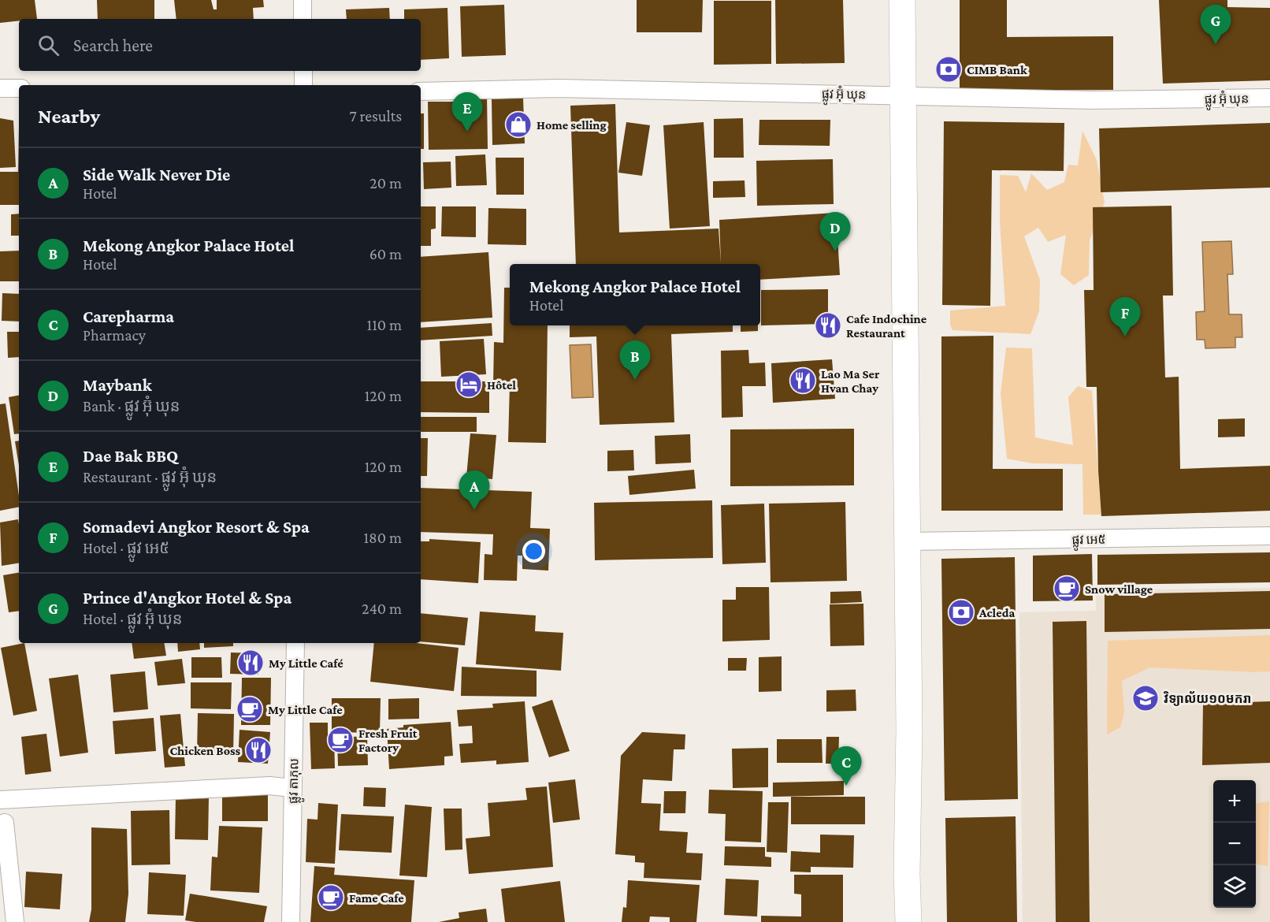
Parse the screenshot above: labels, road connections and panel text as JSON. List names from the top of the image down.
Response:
{
  "streets": {
    "street": ["ផ្លូវ អ៊ុំ ឃុន", "ផ្លូវ អេ៥", "ផ្លូវ តាភុល"]
  },
  "places": {
    "bank": ["CIMB Bank", "Acleda"],
    "shop": ["Home selling"],
    "restaurant": [
      "Cafe Indochine Restaurant",
      "Lao Ma Ser Hvan Chay",
      "My Little Café",
      "Chicken Boss"
    ],
    "hotel": ["Hôtel"],
    "cafe": [
      "Snow village",
      "My Little Cafe",
      "Fresh Fruit Factory",
      "Fame Cafe"
    ],
    "school or university": ["វិទ្យាល័យ១០មករា"]
  },
  "page": {
    "pins": [
      "G",
      "E",
      "D",
      "F",
      "B",
      "A",
      "C"
    ],
    "search": "Search here",
    "heading": ["Nearby", "7 results"],
    "list": [
      {
        "mark": "A",
        "name": "Side Walk Never Die",
        "note": "Hotel",
        "value": "20 m"
      },
      {
        "mark": "B",
        "name": "Mekong Angkor Palace Hotel",
        "note": "Hotel",
        "value": "60 m"
      },
      {
        "mark": "C",
        "name": "Carepharma",
        "note": "Pharmacy",
        "value": "110 m"
      },
      {
        "mark": "D",
        "name": "Maybank",
        "note": "Bank · ផ្លូវ អ៊ុំ ឃុន",
        "value": "120 m"
      },
      {
        "mark": "E",
        "name": "Dae Bak BBQ",
        "note": "Restaurant · ផ្លូវ អ៊ុំ ឃុន",
        "value": "120 m"
      },
      {
        "mark": "F",
        "name": "Somadevi Angkor Resort & Spa",
        "note": "Hotel · ផ្លូវ អេ៥",
        "value": "180 m"
      },
      {
        "mark": "G",
        "name": "Prince d'Angkor Hotel & Spa",
        "note": "Hotel · ផ្លូវ អ៊ុំ ឃុន",
        "value": "240 m"
      }
    ],
    "popup": ["Mekong Angkor Palace Hotel", "Hotel"],
    "map_buttons": ["+", "−"]
  }
}
